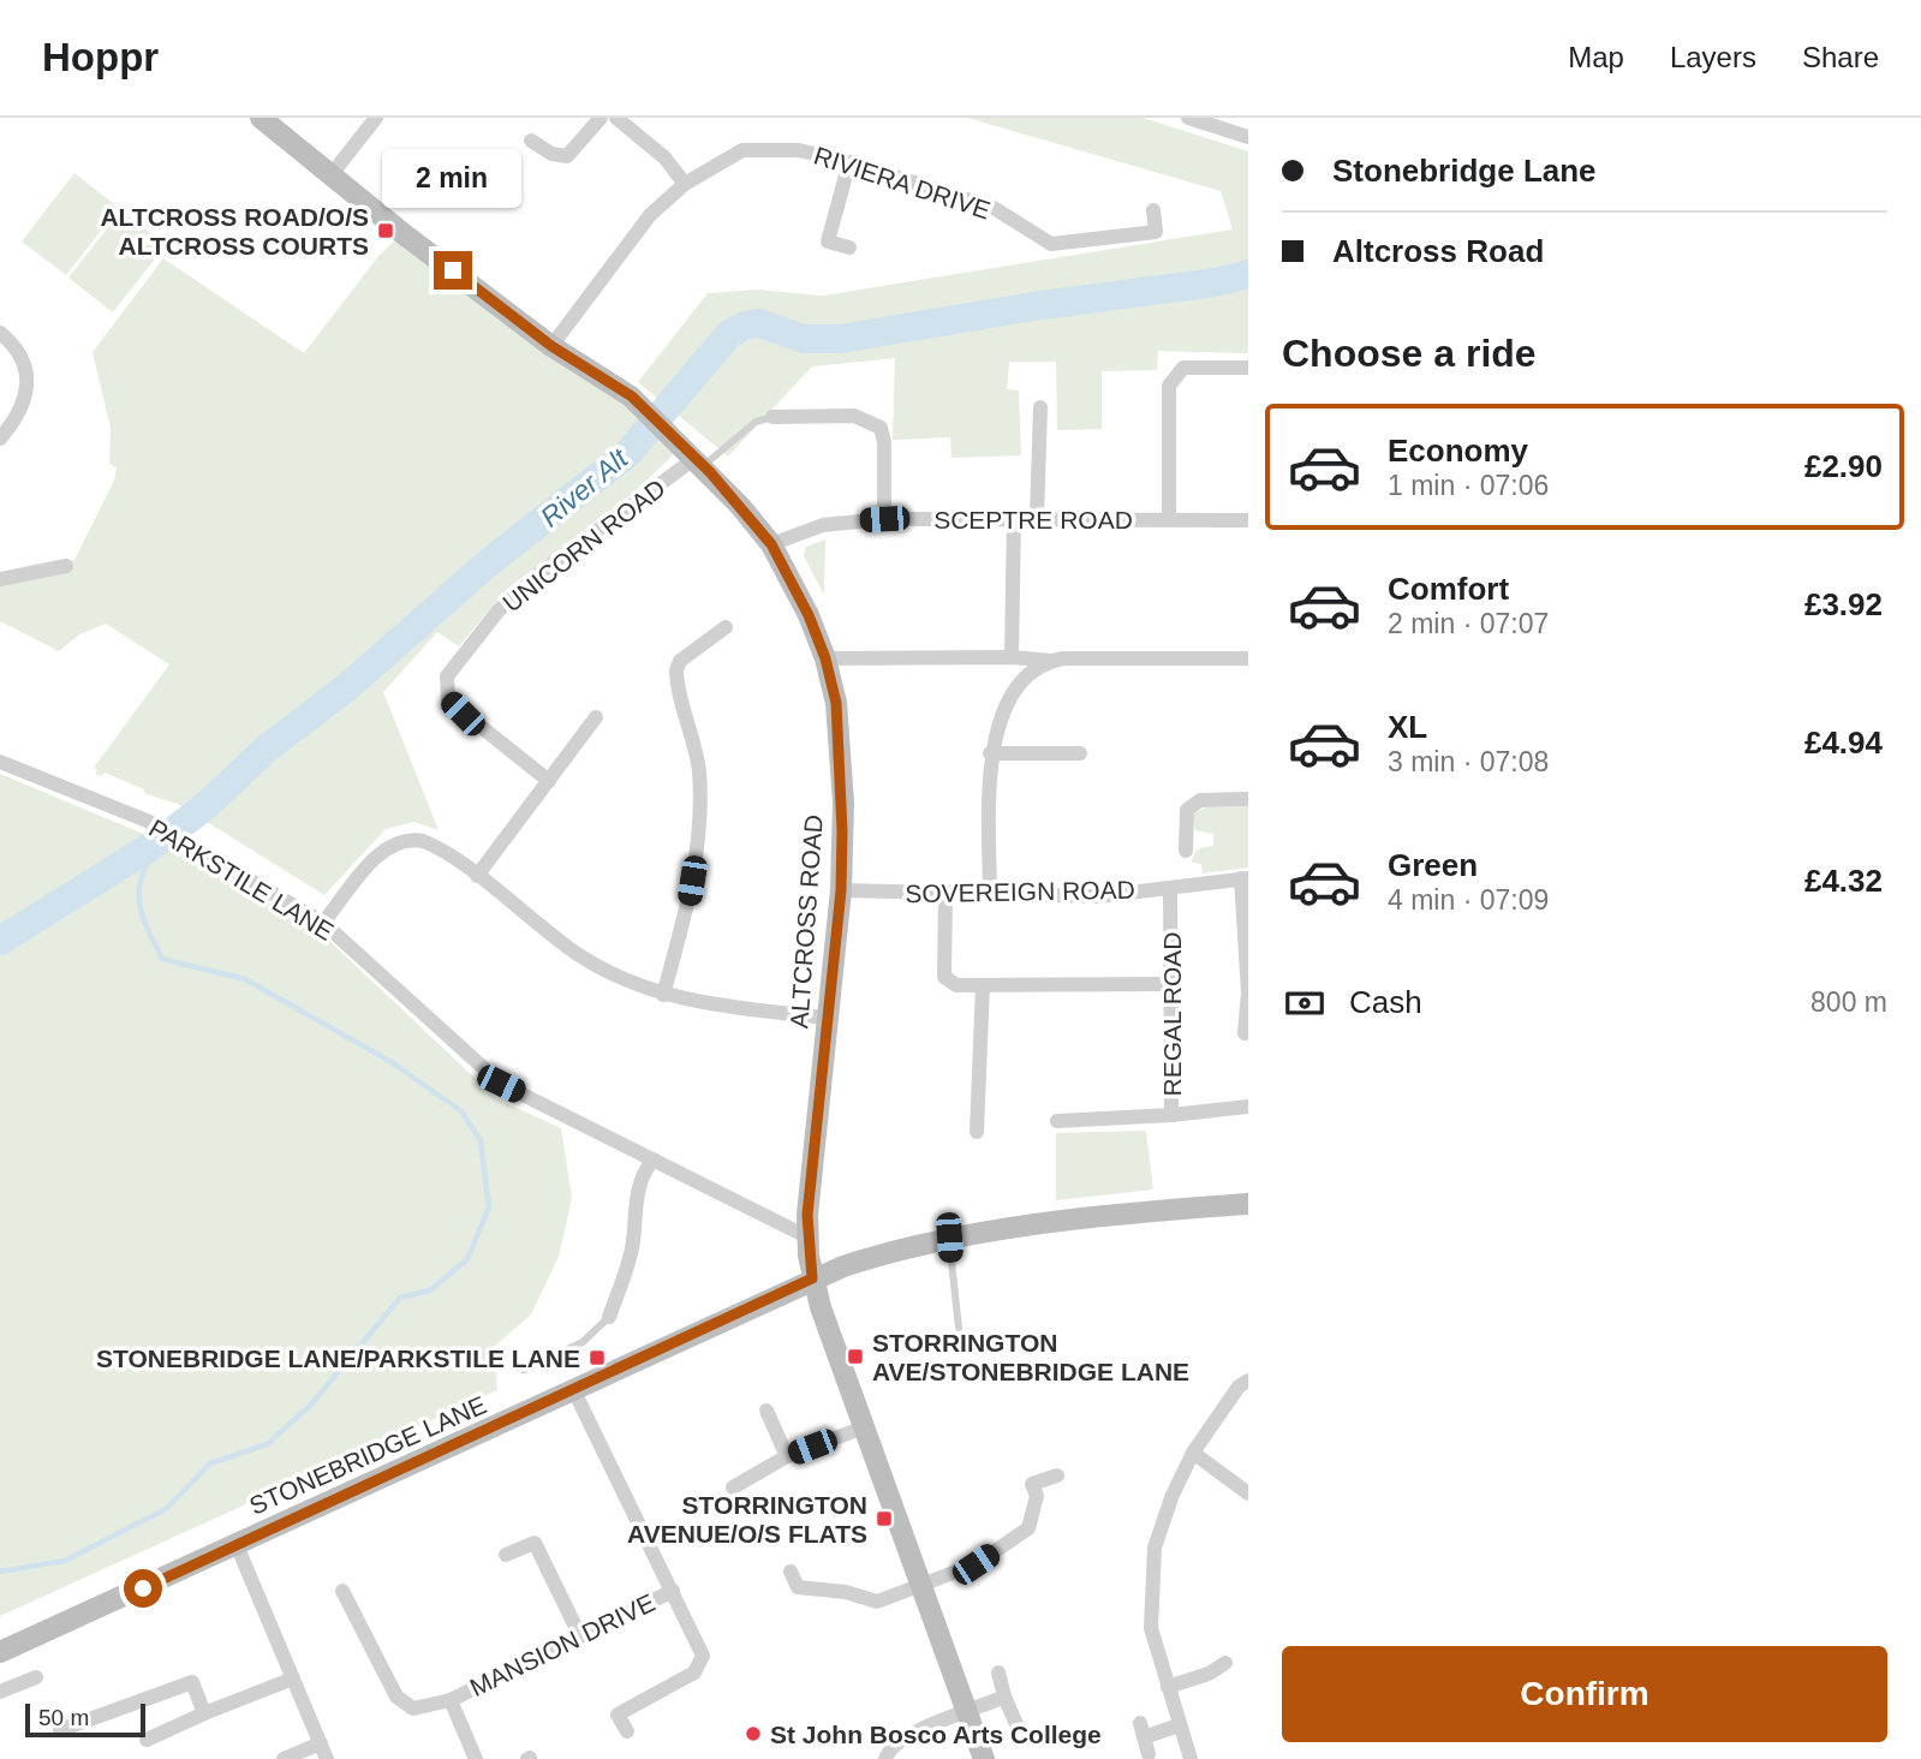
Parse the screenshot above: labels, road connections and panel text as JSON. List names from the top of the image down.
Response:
{
  "streets": {
    "street": [
      "RIVIERA DRIVE",
      "SCEPTRE ROAD",
      "UNICORN ROAD",
      "PARKSTILE LANE",
      "SOVEREIGN ROAD",
      "ALTCROSS ROAD",
      "REGAL ROAD",
      "STONEBRIDGE LANE",
      "MANSION DRIVE"
    ]
  },
  "crossings": [
    ["RIVIERA DRIVE", "ALTCROSS ROAD"],
    ["SCEPTRE ROAD", "ALTCROSS ROAD"],
    ["UNICORN ROAD", "ALTCROSS ROAD"],
    ["PARKSTILE LANE", "ALTCROSS ROAD"],
    ["SOVEREIGN ROAD", "ALTCROSS ROAD"],
    ["SOVEREIGN ROAD", "REGAL ROAD"],
    ["ALTCROSS ROAD", "STONEBRIDGE LANE"],
    ["STONEBRIDGE LANE", "MANSION DRIVE"]
  ],
  "water": ["River Alt"],
  "places": {
    "transit": [
      "ALTCROSS ROAD/O/S ALTCROSS COURTS",
      "STORRINGTON AVE/STONEBRIDGE LANE",
      "STONEBRIDGE LANE/PARKSTILE LANE",
      "STORRINGTON AVENUE/O/S FLATS"
    ],
    "other": ["St John Bosco Arts College"]
  },
  "scale_bar": "50 m",
  "page": {
    "header": "Hoppr",
    "nav": ["Map", "Layers", "Share"],
    "banner": ["Stonebridge Lane", "Altcross Road"],
    "bubble": "2 min",
    "heading": "Choose a ride",
    "list": [
      {
        "name": "Economy",
        "note": "1 min · 07:06",
        "value": "£2.90"
      },
      {
        "name": "Comfort",
        "note": "2 min · 07:07",
        "value": "£3.92"
      },
      {
        "name": "XL",
        "note": "3 min · 07:08",
        "value": "£4.94"
      },
      {
        "name": "Green",
        "note": "4 min · 07:09",
        "value": "£4.32"
      }
    ],
    "pay": ["Cash", "800 m"],
    "buttons": "Confirm",
    "scale": "50 m"
  }
}
